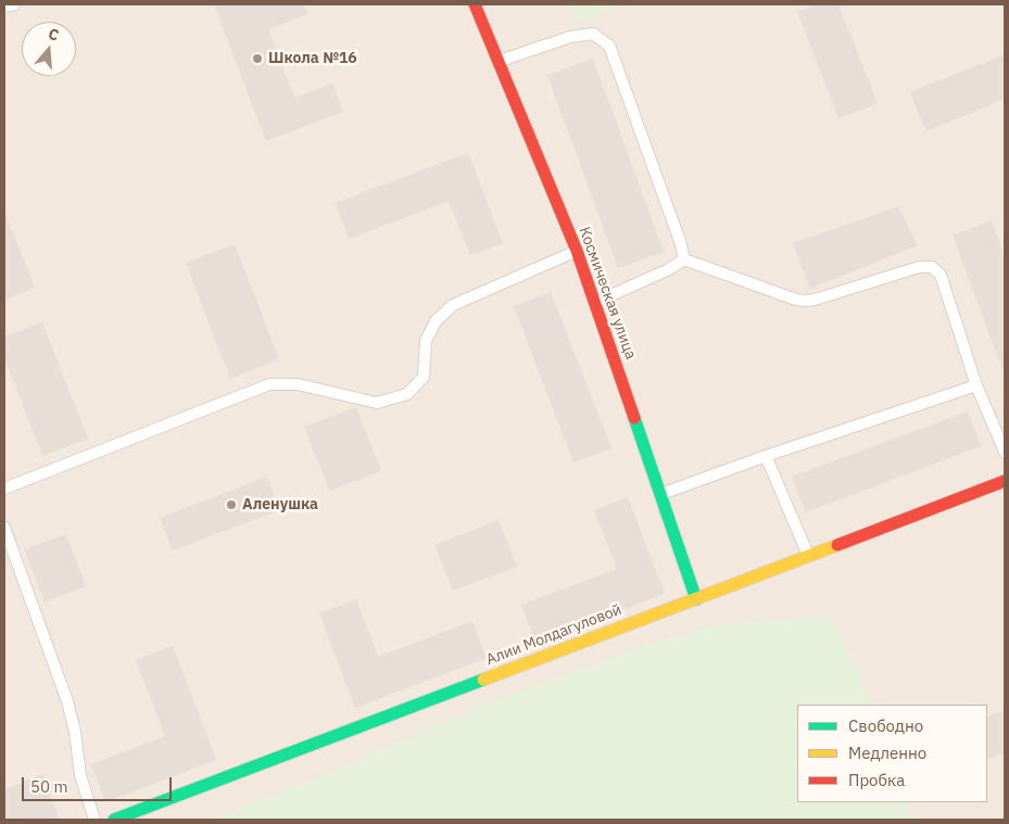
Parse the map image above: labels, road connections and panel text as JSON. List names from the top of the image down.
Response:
{
  "streets": {
    "street": ["Космическая улица", "Алии Молдагуловой"]
  },
  "crossings": [
    ["Космическая улица", "Алии Молдагуловой"]
  ],
  "places": ["Школа №16", "Аленушка"],
  "legend": ["Свободно", "Медленно", "Пробка"],
  "scale_bar": "50 m",
  "north": "top"
}
